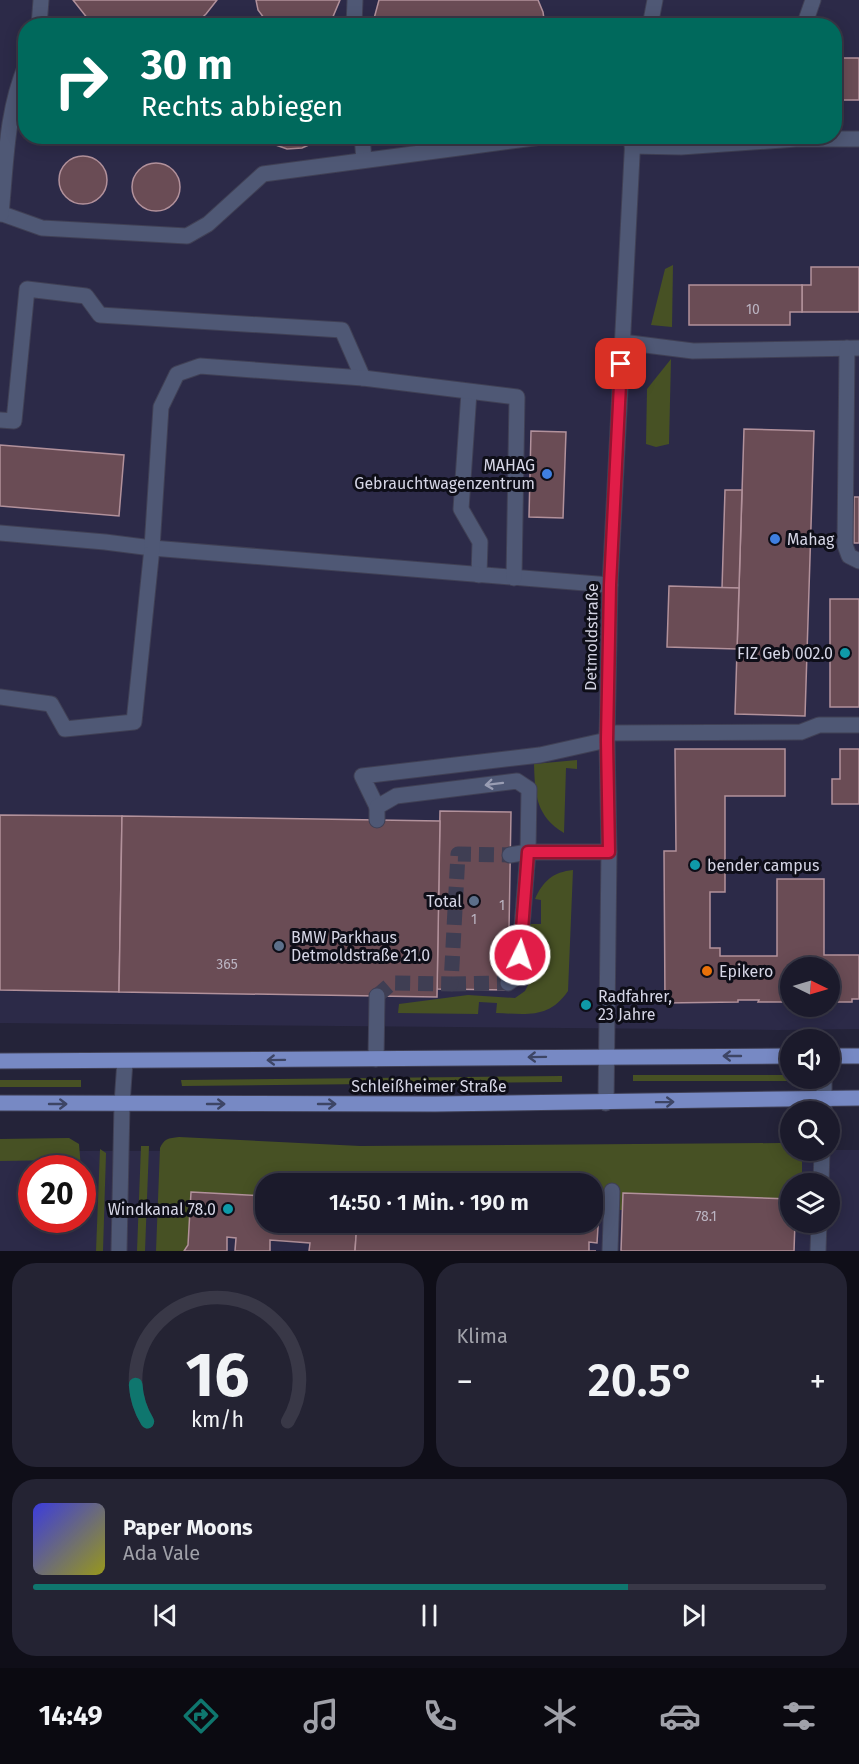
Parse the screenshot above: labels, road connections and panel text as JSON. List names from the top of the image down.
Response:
{
  "streets": {
    "main road": ["Schleißheimer Straße"],
    "street": ["Detmoldstraße"]
  },
  "crossings": [
    ["Detmoldstraße", "Schleißheimer Straße"]
  ],
  "places": [
    "MAHAG Gebrauchtwagenzentrum",
    "Mahag",
    "FIZ Geb 002.0",
    "bender campus",
    "Total",
    "BMW Parkhaus Detmoldstraße 21.0",
    "Epikero",
    "Radfahrer, 23 Jahre",
    "Windkanal 78.0"
  ],
  "house_numbers": [
    "10",
    "1",
    "1",
    "365",
    "78.1"
  ],
  "north": "right",
  "page": {
    "turn": ["30 m", "Rechts abbiegen"],
    "limit": "20",
    "trip": "14:50 · 1 Min. · 190 m",
    "tile": "Klima",
    "heat": ["−", "20.5°", "+"],
    "song": ["Paper Moons", "Ada Vale"],
    "tabs": "14:49",
    "gauge": ["16", "km/h"]
  }
}
